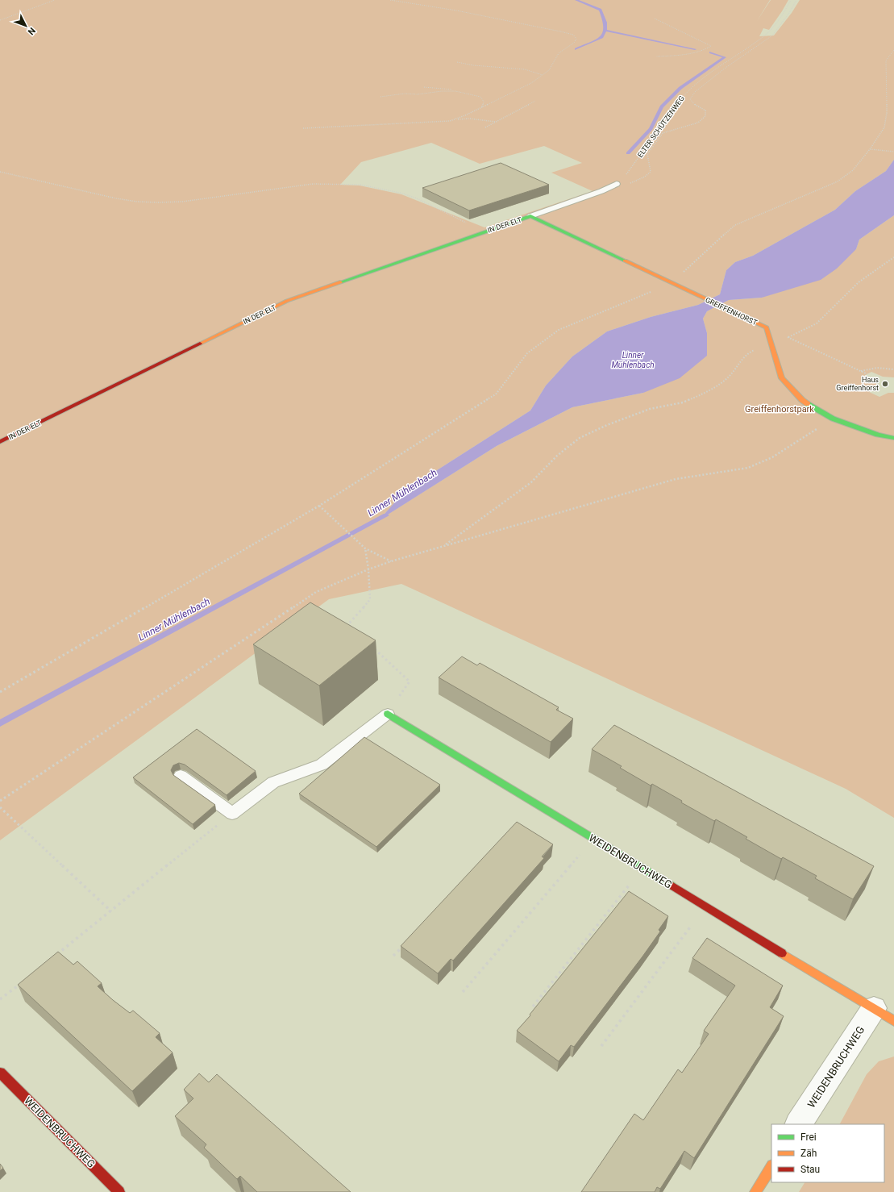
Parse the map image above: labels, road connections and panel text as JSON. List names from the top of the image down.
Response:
{
  "streets": {
    "street": ["IN DER ELT", "GREIFFENHORST", "WEIDENBRUCHWEG"],
    "path": ["ELTER SCHÜTZENWEG"]
  },
  "crossings": [
    ["IN DER ELT", "GREIFFENHORST"]
  ],
  "water": ["Linner Mühlenbach"],
  "parks": ["Greiffenhorstpark"],
  "places": ["Haus Greiffenhorst"],
  "legend": ["Frei", "Zäh", "Stau"],
  "north": "bottom right"
}
